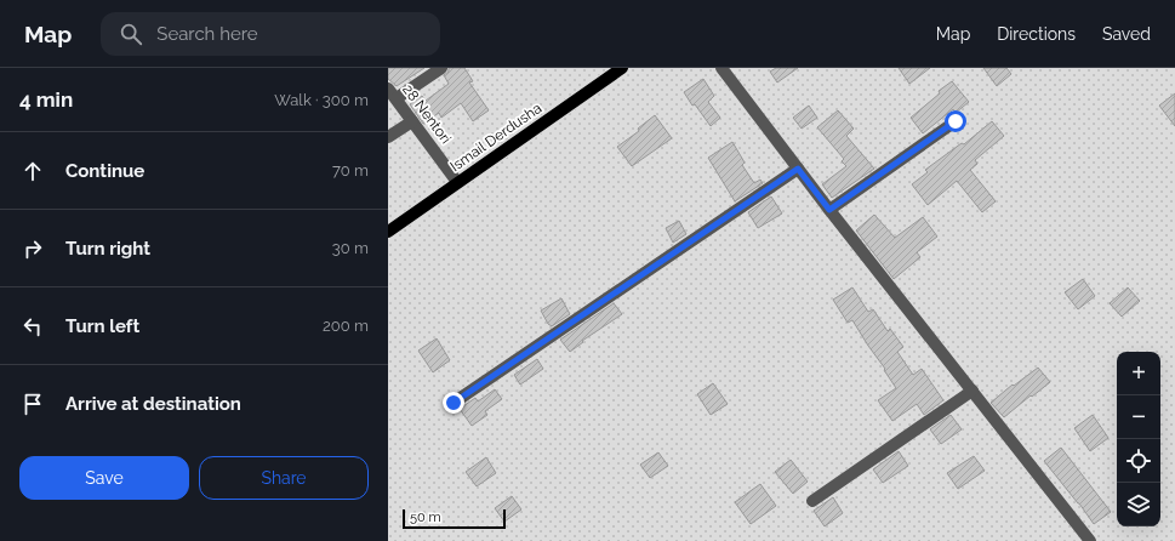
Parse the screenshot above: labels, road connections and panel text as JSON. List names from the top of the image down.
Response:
{
  "streets": {
    "main road": ["Ismail Derdusha"],
    "street": ["28 Nentori"]
  },
  "crossings": [
    ["28 Nentori", "Ismail Derdusha"]
  ],
  "scale_bar": "50 m",
  "page": {
    "header": "Map",
    "search": "Search here",
    "nav": ["Map", "Directions", "Saved"],
    "heading": ["4 min", "Walk · 300 m"],
    "list": [
      ["Continue", "70 m"],
      ["Turn right", "30 m"],
      ["Turn left", "200 m"],
      "Arrive at destination"
    ],
    "map_buttons": ["+", "−"],
    "buttons": ["Save", "Share"],
    "scale": "50 m"
  }
}
